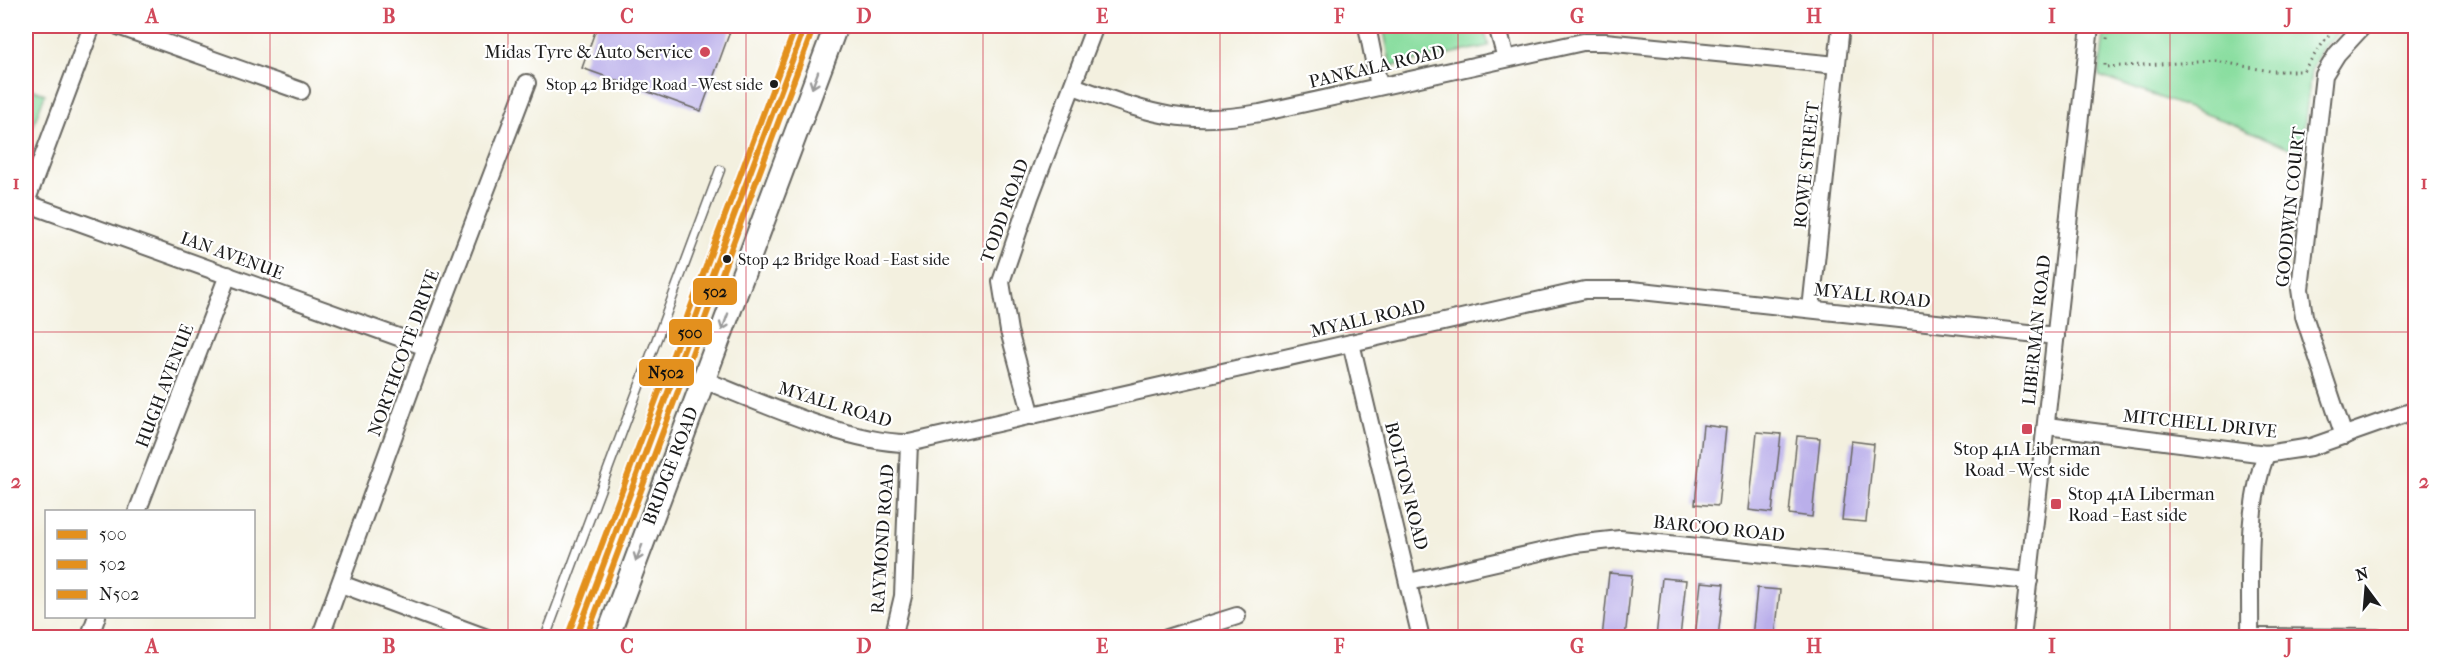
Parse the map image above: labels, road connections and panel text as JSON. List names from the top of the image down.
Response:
{
  "streets": {
    "main road": ["BRIDGE ROAD"],
    "street": [
      "PANKALA ROAD",
      "ROWE STREET",
      "GOODWIN COURT",
      "TODD ROAD",
      "IAN AVENUE",
      "MYALL ROAD",
      "LIBERMAN ROAD",
      "NORTHCOTE DRIVE",
      "HUGH AVENUE",
      "MITCHELL DRIVE",
      "BOLTON ROAD",
      "BARCOO ROAD",
      "RAYMOND ROAD"
    ]
  },
  "crossings": [
    ["PANKALA ROAD", "ROWE STREET"],
    ["PANKALA ROAD", "TODD ROAD"],
    ["ROWE STREET", "MYALL ROAD"],
    ["GOODWIN COURT", "MITCHELL DRIVE"],
    ["TODD ROAD", "MYALL ROAD"],
    ["IAN AVENUE", "NORTHCOTE DRIVE"],
    ["IAN AVENUE", "HUGH AVENUE"],
    ["MYALL ROAD", "LIBERMAN ROAD"],
    ["MYALL ROAD", "BRIDGE ROAD"],
    ["MYALL ROAD", "BOLTON ROAD"],
    ["MYALL ROAD", "RAYMOND ROAD"],
    ["LIBERMAN ROAD", "MITCHELL DRIVE"],
    ["LIBERMAN ROAD", "BARCOO ROAD"],
    ["BOLTON ROAD", "BARCOO ROAD"]
  ],
  "places": {
    "other": ["Midas Tyre & Auto Service", "Stop 42 Bridge Road - West side", "Stop 42 Bridge Road - East side"],
    "transit": ["Stop 41A Liberman Road - West side", "Stop 41A Liberman Road - East side"]
  },
  "lines": ["transit line 500", "transit line N502", "transit line 502"],
  "legend": ["500", "502", "N502"],
  "north": "top",
  "grid": {
    "columns": [
      "A",
      "B",
      "C",
      "D",
      "E",
      "F",
      "G",
      "H",
      "I",
      "J"
    ],
    "rows": ["1", "2"]
  }
}
